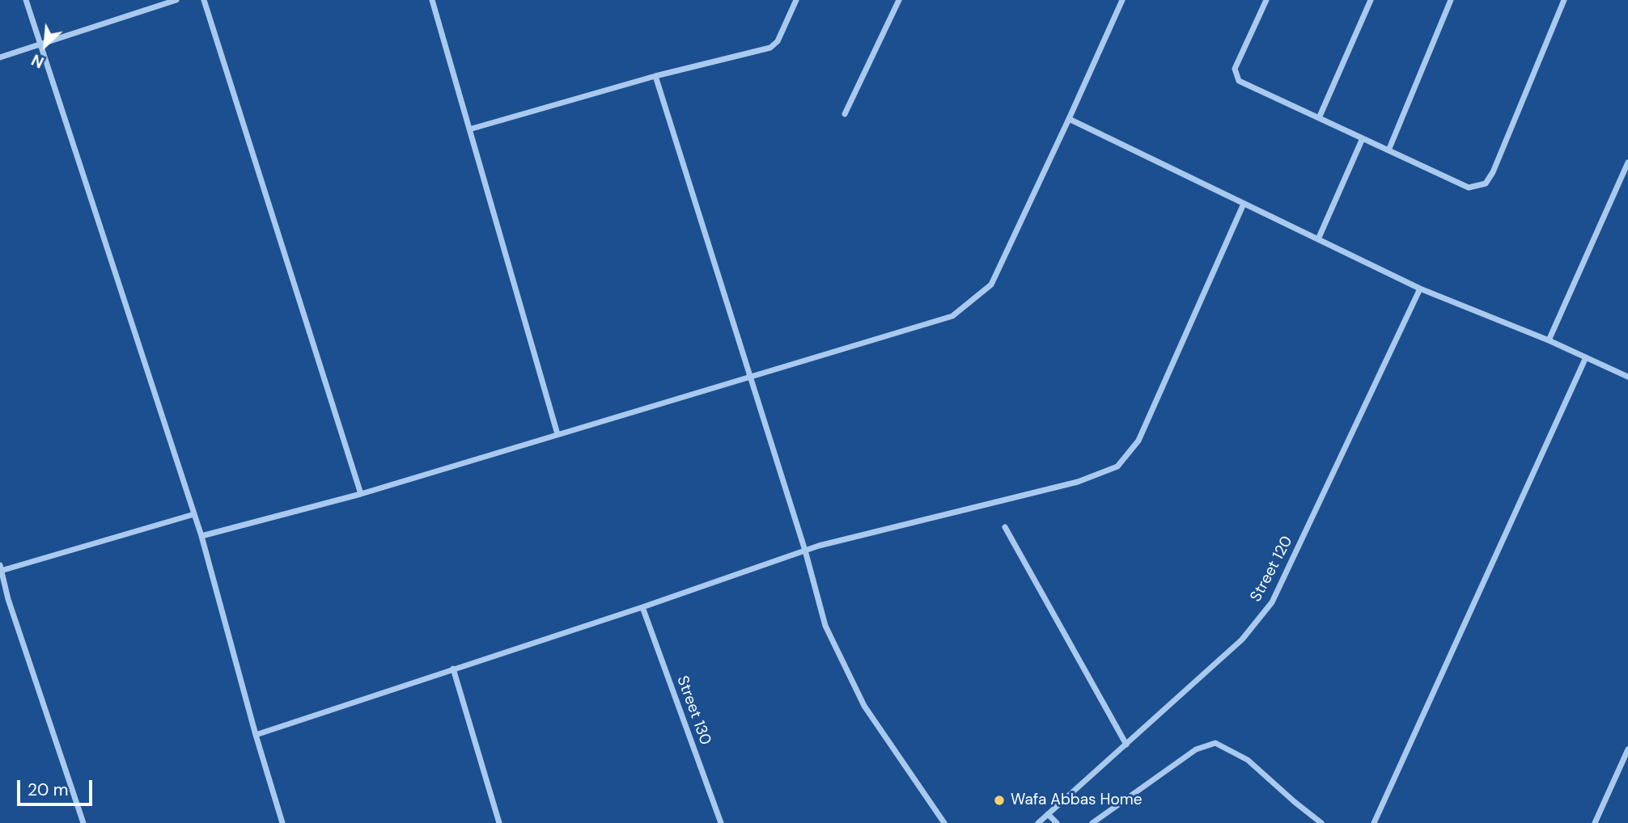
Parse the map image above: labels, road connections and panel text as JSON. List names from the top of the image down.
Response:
{
  "streets": {
    "street": ["Street 120", "Street 130"]
  },
  "places": ["Wafa Abbas Home"],
  "scale_bar": "20 m",
  "north": "bottom left"
}
